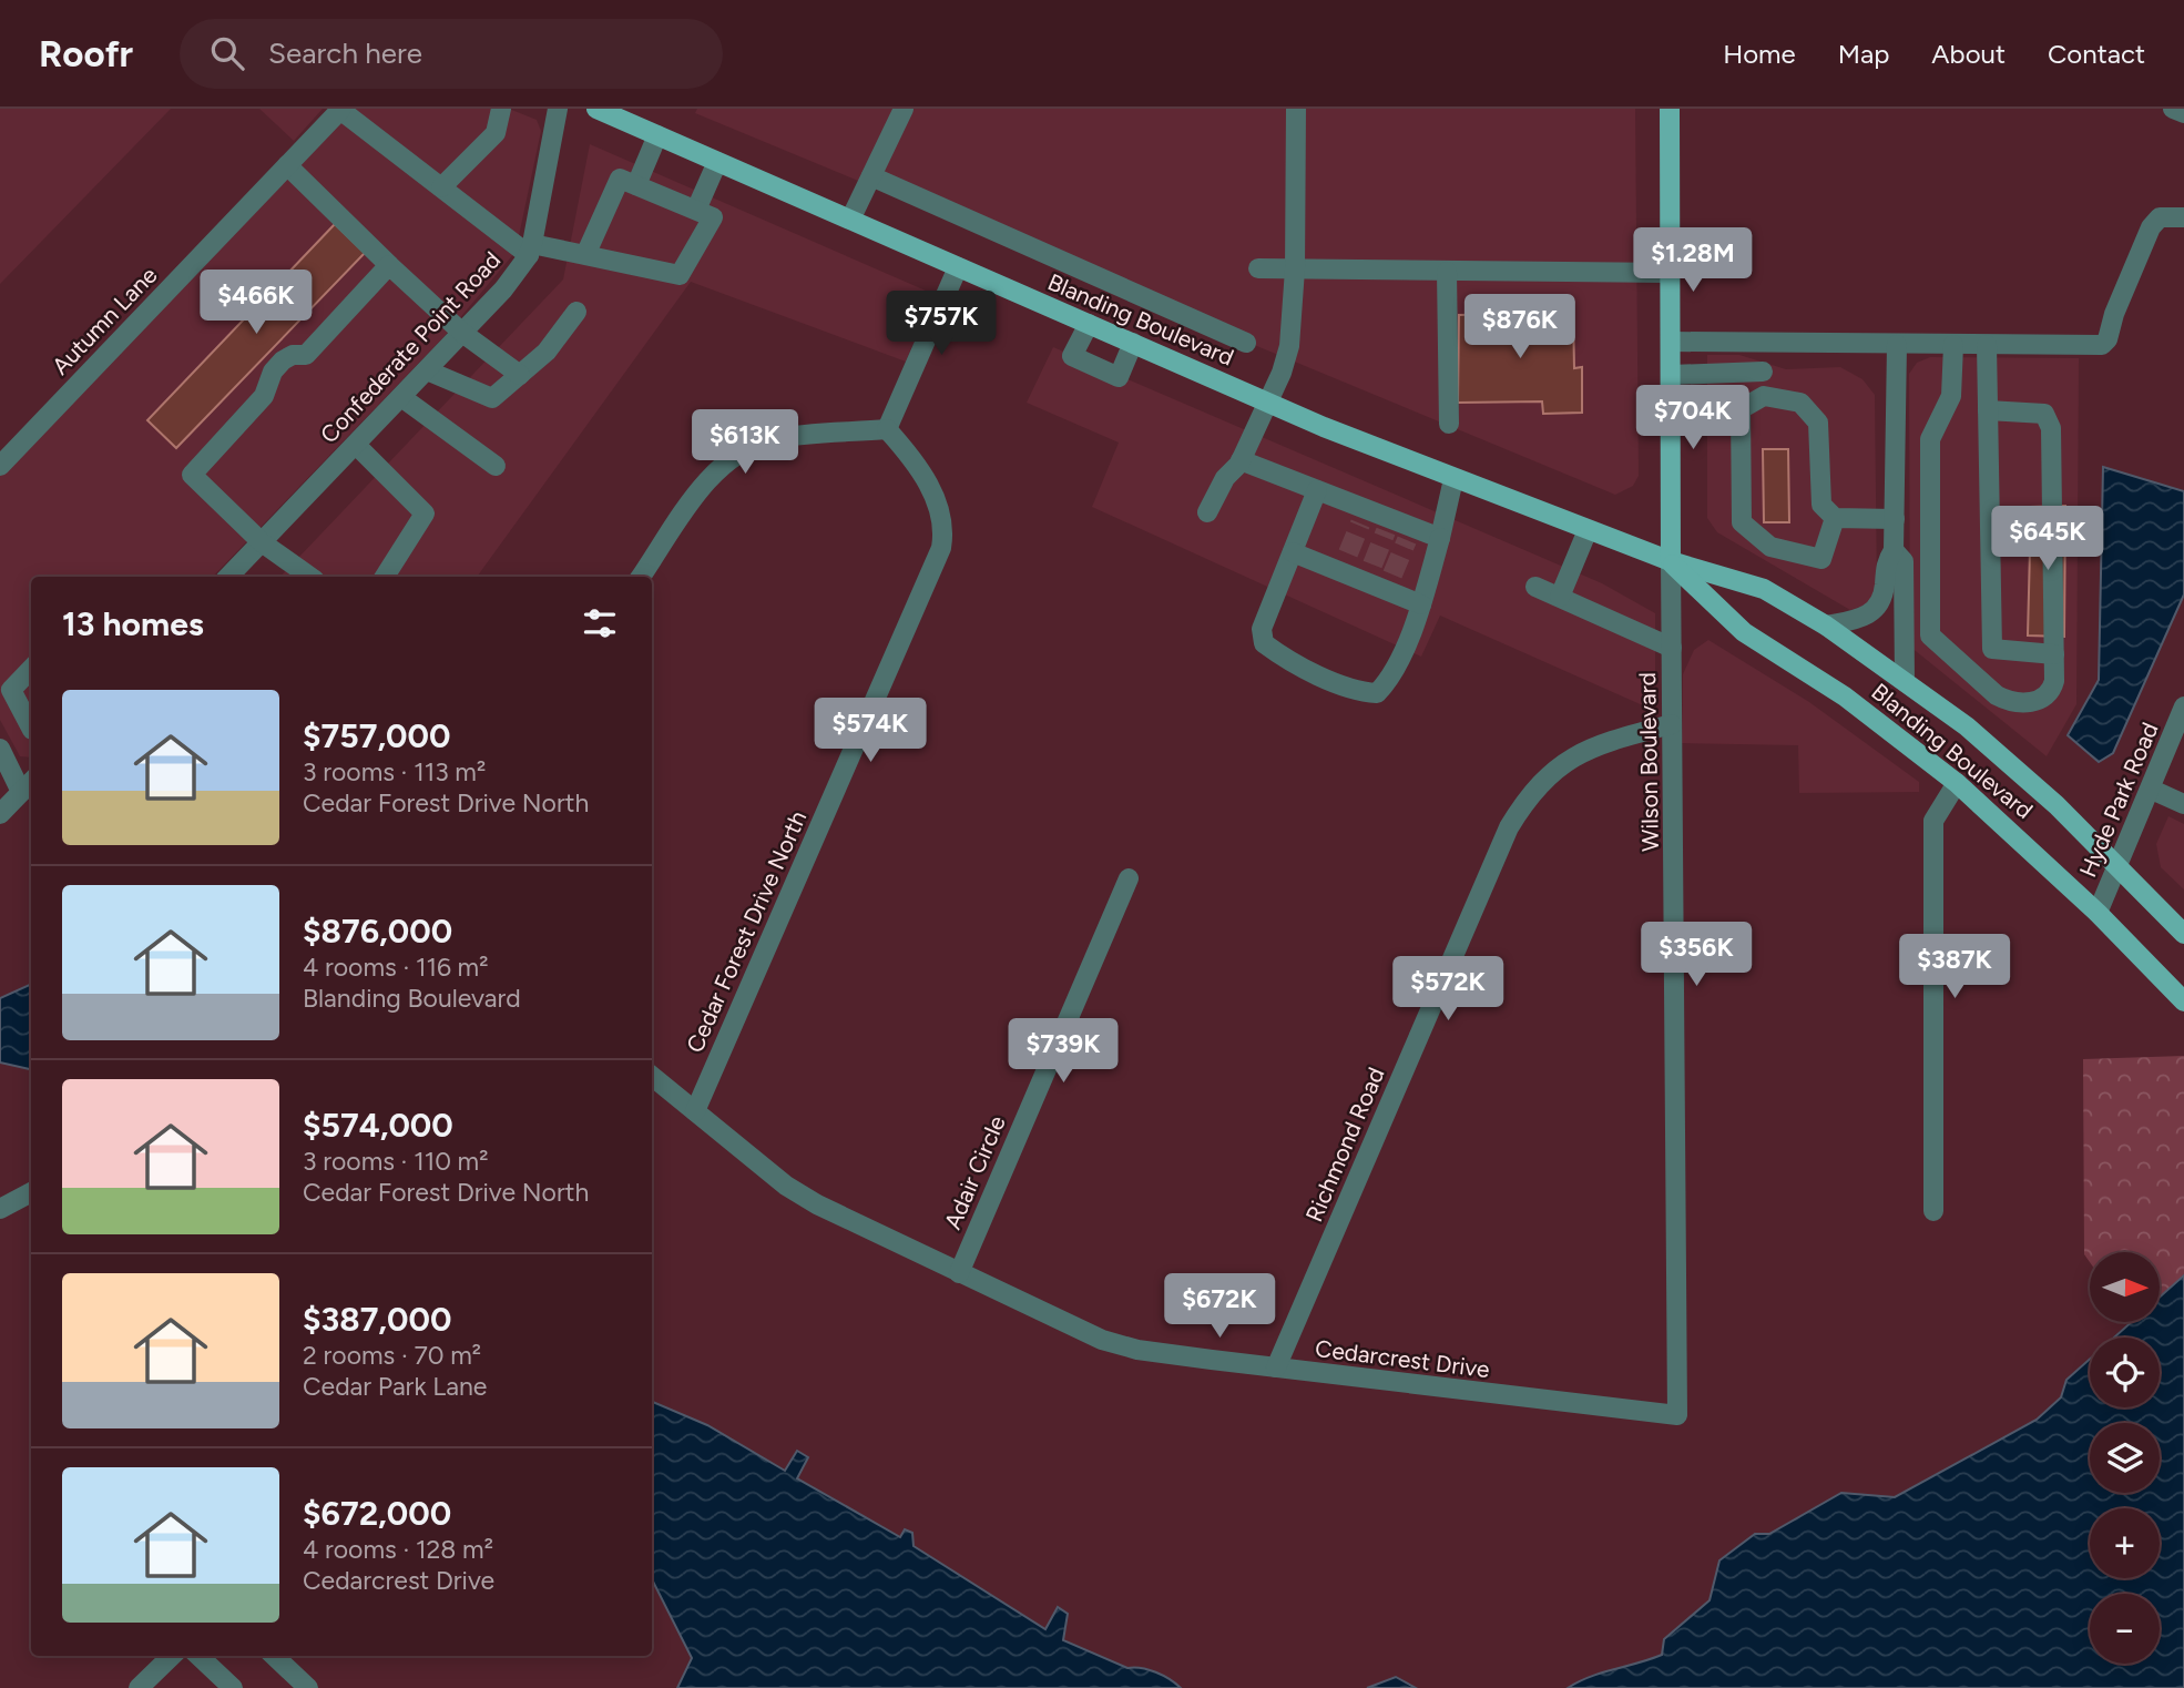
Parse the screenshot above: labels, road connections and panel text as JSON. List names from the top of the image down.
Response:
{
  "streets": {
    "main road": ["Blanding Boulevard", "Wilson Boulevard"],
    "street": [
      "Autumn Lane",
      "Confederate Point Road",
      "Hyde Park Road",
      "Cedar Forest Drive North",
      "Richmond Road",
      "Adair Circle",
      "Cedarcrest Drive"
    ]
  },
  "crossings": [
    ["Blanding Boulevard", "Wilson Boulevard"],
    ["Blanding Boulevard", "Hyde Park Road"],
    ["Wilson Boulevard", "Richmond Road"],
    ["Wilson Boulevard", "Cedarcrest Drive"],
    ["Cedar Forest Drive North", "Cedarcrest Drive"],
    ["Richmond Road", "Cedarcrest Drive"],
    ["Adair Circle", "Cedarcrest Drive"]
  ],
  "north": "right",
  "page": {
    "header": "Roofr",
    "search": "Search here",
    "nav": [
      "Home",
      "Map",
      "About",
      "Contact"
    ],
    "price": [
      "$1.28M",
      "$466K",
      "$757K",
      "$876K",
      "$704K",
      "$613K",
      "$645K",
      "$574K",
      "$356K",
      "$387K",
      "$572K",
      "$739K",
      "$672K"
    ],
    "heading": "13 homes",
    "list": [
      {
        "name": "$757,000",
        "note": "3 rooms · 113 m² · Cedar Forest Drive North"
      },
      {
        "name": "$876,000",
        "note": "4 rooms · 116 m² · Blanding Boulevard"
      },
      {
        "name": "$574,000",
        "note": "3 rooms · 110 m² · Cedar Forest Drive North"
      },
      {
        "name": "$387,000",
        "note": "2 rooms · 70 m² · Cedar Park Lane"
      },
      {
        "name": "$672,000",
        "note": "4 rooms · 128 m² · Cedarcrest Drive"
      }
    ],
    "map_buttons": ["+", "−"]
  }
}
